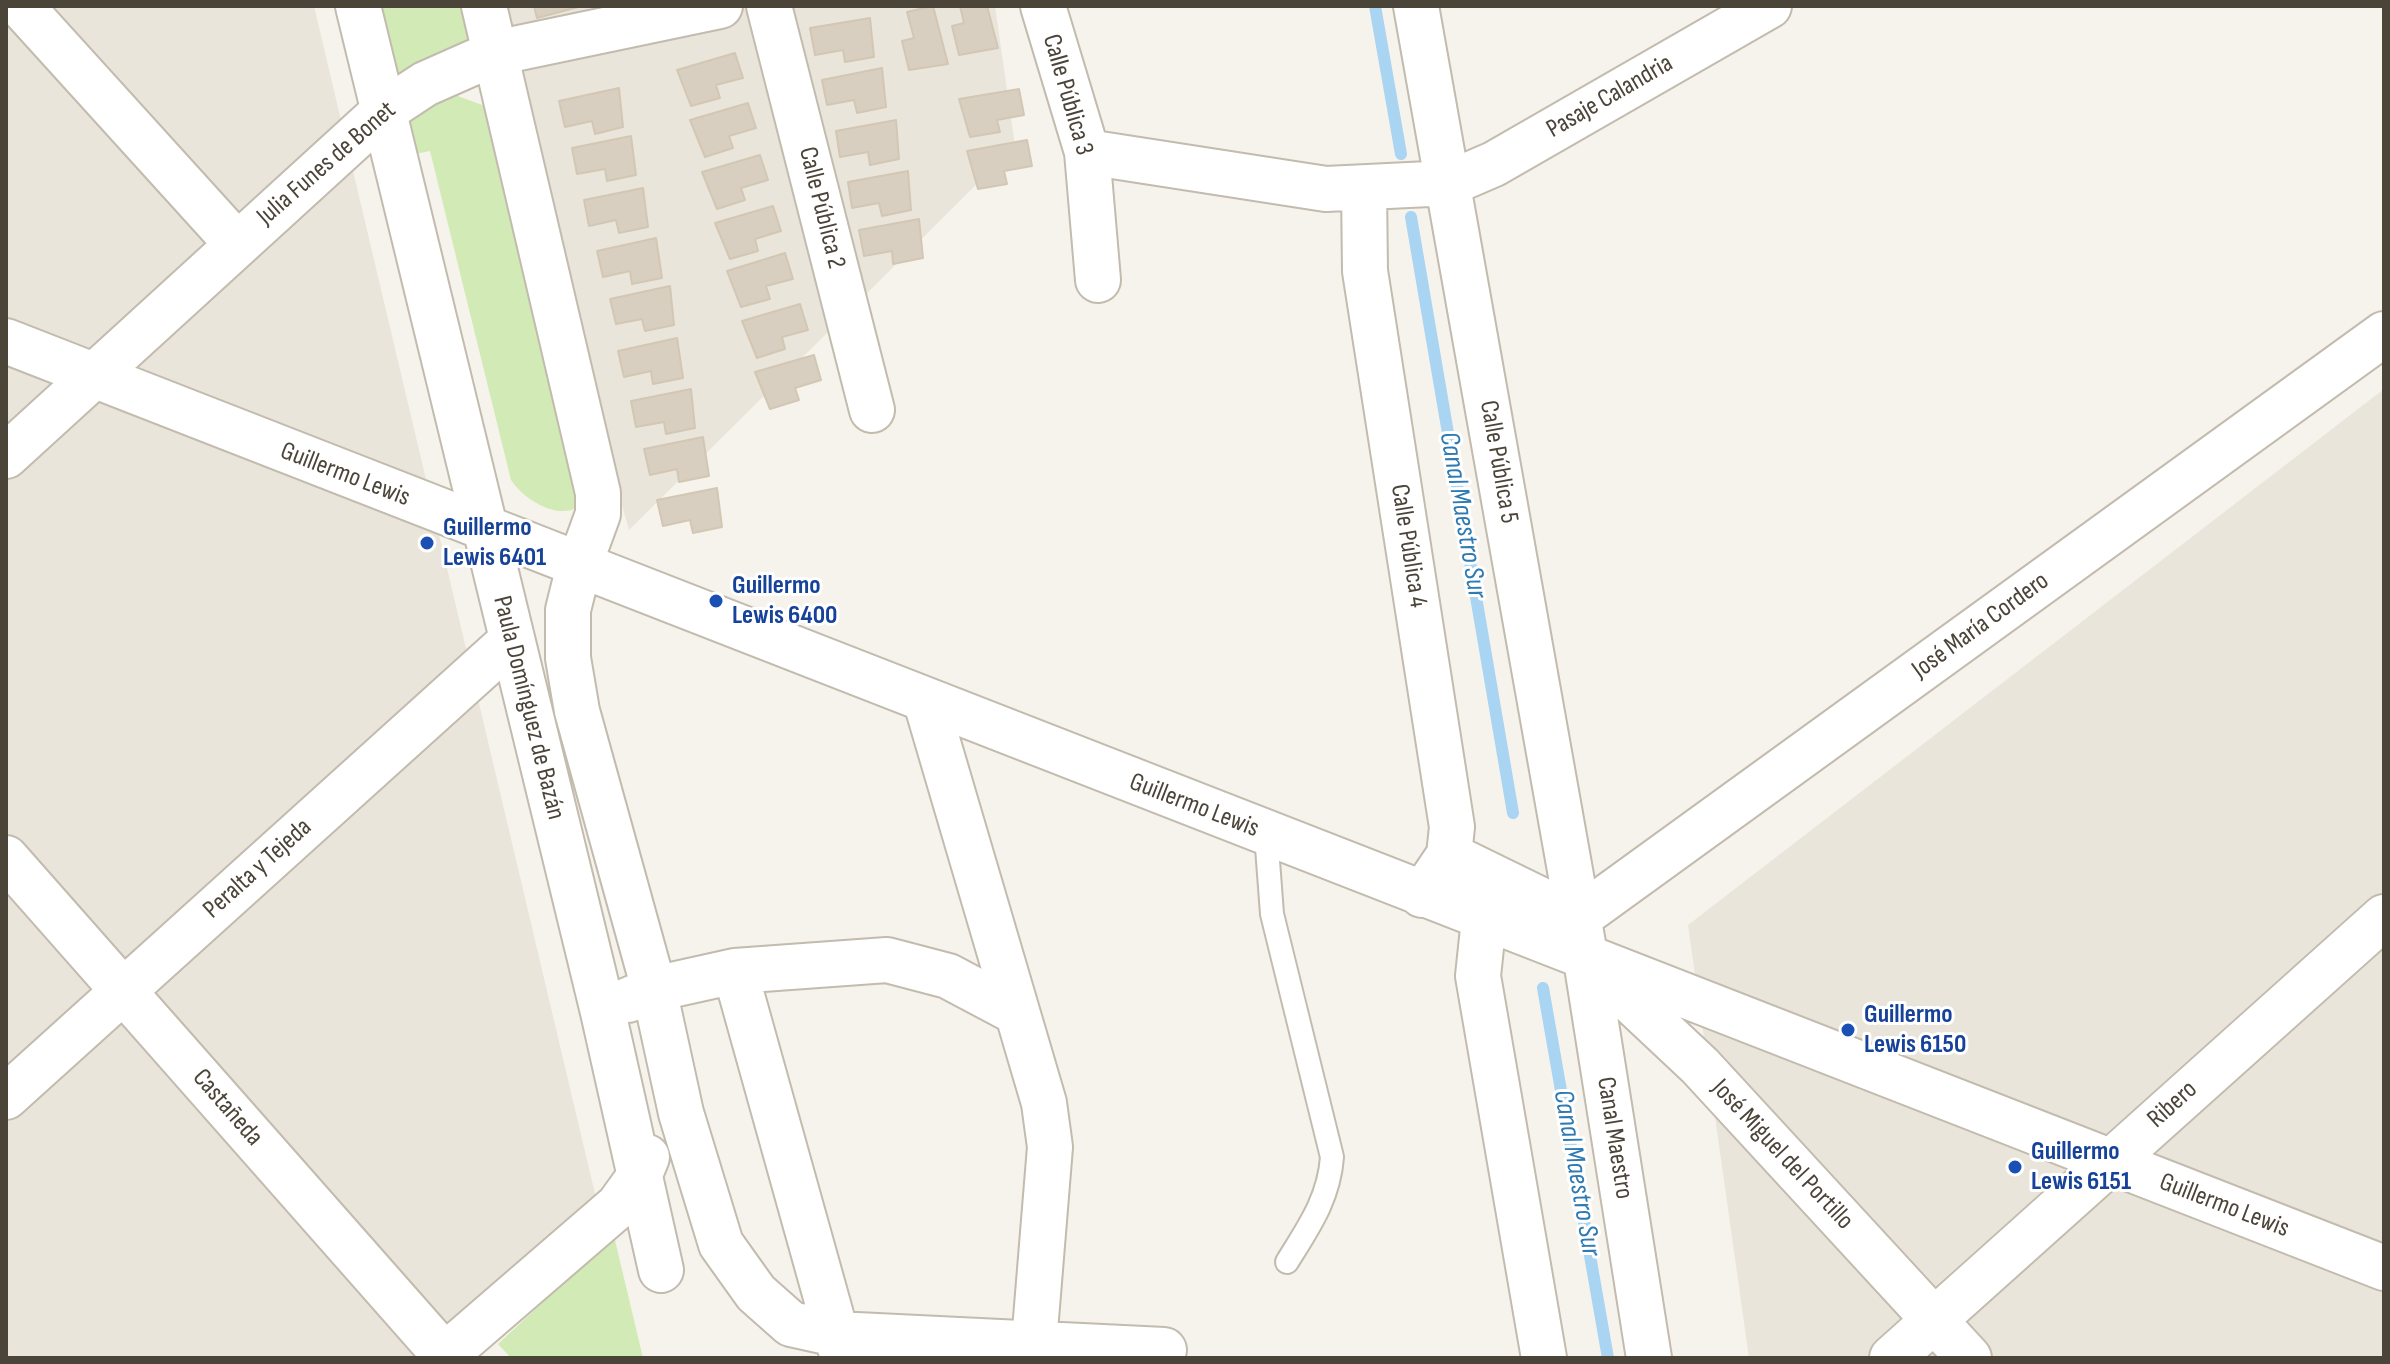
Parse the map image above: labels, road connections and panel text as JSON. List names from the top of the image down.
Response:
{
  "streets": {
    "street": [
      "Calle Pública 3",
      "Pasaje Calandria",
      "Julia Funes de Bonet",
      "Calle Pública 2",
      "Calle Pública 5",
      "Guillermo Lewis",
      "Calle Pública 4",
      "José María Cordero",
      "Paula Domínguez de Bazán",
      "Peralta y Tejeda",
      "Ribero",
      "Castañeda",
      "Canal Maestro",
      "José Miguel del Portillo"
    ]
  },
  "crossings": [
    ["Calle Pública 3", "Pasaje Calandria"],
    ["Pasaje Calandria", "Calle Pública 5"],
    ["Pasaje Calandria", "Calle Pública 4"],
    ["Julia Funes de Bonet", "Guillermo Lewis"],
    ["Julia Funes de Bonet", "Paula Domínguez de Bazán"],
    ["Calle Pública 5", "Guillermo Lewis"],
    ["Calle Pública 5", "José María Cordero"],
    ["Calle Pública 5", "Canal Maestro"],
    ["Calle Pública 5", "José Miguel del Portillo"],
    ["Guillermo Lewis", "José María Cordero"],
    ["Guillermo Lewis", "Paula Domínguez de Bazán"],
    ["Guillermo Lewis", "Ribero"],
    ["Guillermo Lewis", "Canal Maestro"],
    ["Guillermo Lewis", "José Miguel del Portillo"],
    ["José María Cordero", "Canal Maestro"],
    ["José María Cordero", "José Miguel del Portillo"],
    ["Paula Domínguez de Bazán", "Peralta y Tejeda"],
    ["Peralta y Tejeda", "Castañeda"],
    ["Ribero", "José Miguel del Portillo"],
    ["Canal Maestro", "José Miguel del Portillo"]
  ],
  "water": ["Canal Maestro Sur"],
  "places": [
    "Guillermo Lewis 6401",
    "Guillermo Lewis 6400",
    "Guillermo Lewis 6150",
    "Guillermo Lewis 6151"
  ]
}
